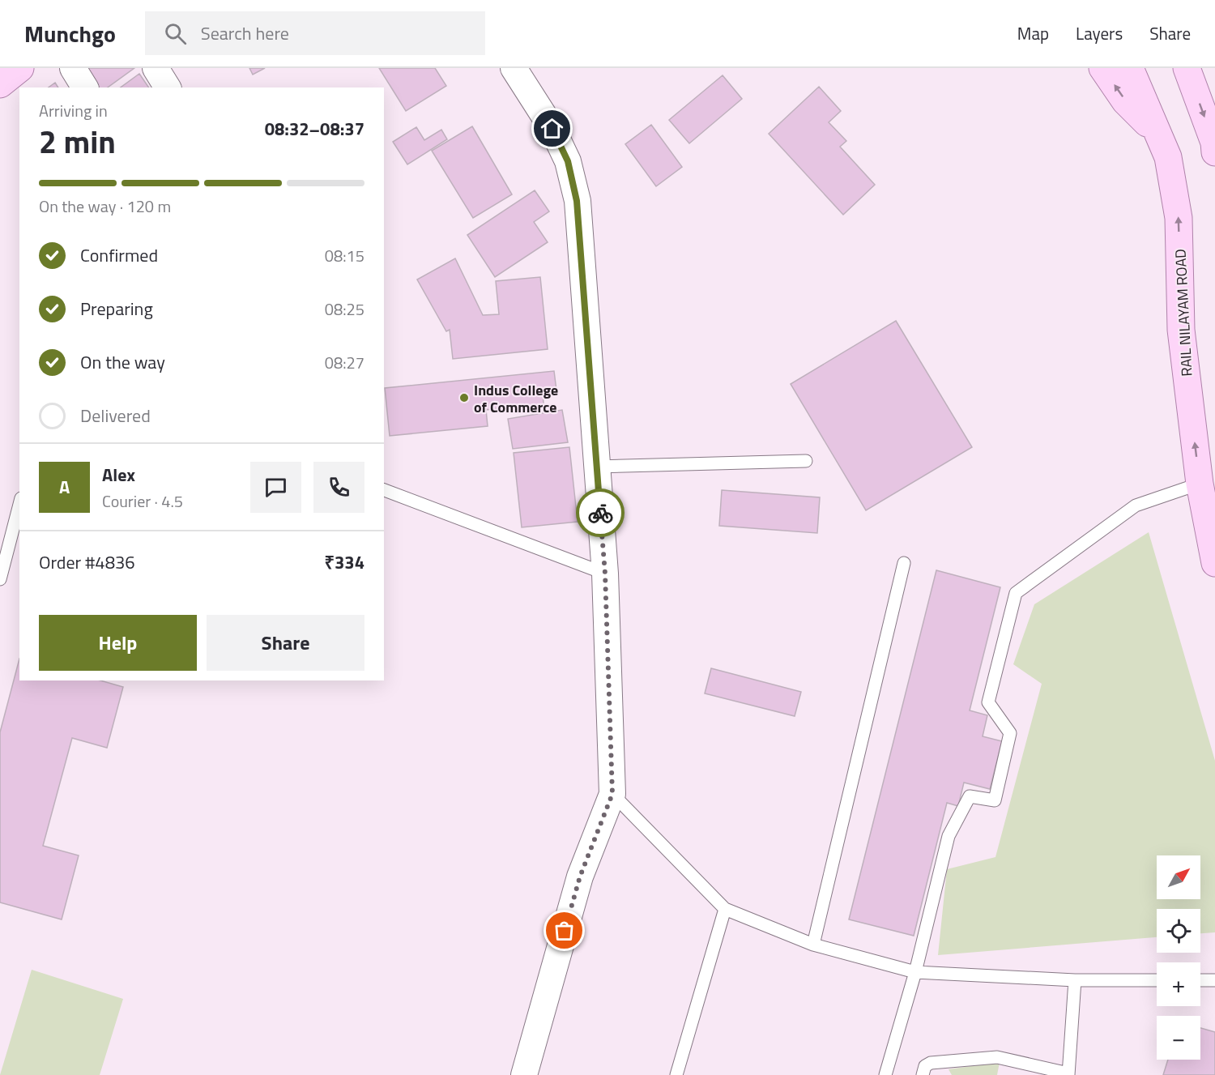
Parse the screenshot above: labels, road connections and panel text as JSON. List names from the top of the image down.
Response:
{
  "streets": {
    "main road": ["RAIL NILAYAM ROAD"]
  },
  "one_way": ["RAIL NILAYAM ROAD"],
  "places": ["Indus College of Commerce"],
  "north": "top right",
  "page": {
    "header": "Munchgo",
    "search": "Search here",
    "nav": ["Map", "Layers", "Share"],
    "heading": ["2 min", "Arriving in", "08:32–08:37"],
    "panel": [
      "Alex",
      "Courier · 4.5",
      "Order #4836",
      "₹334"
    ],
    "bar": "On the way · 120 m",
    "list": [
      ["Confirmed", "08:15"],
      ["Preparing", "08:25"],
      ["On the way", "08:27"],
      "Delivered"
    ],
    "round": "A",
    "buttons": ["Help", "Share"],
    "map_buttons": ["+", "−"]
  }
}
